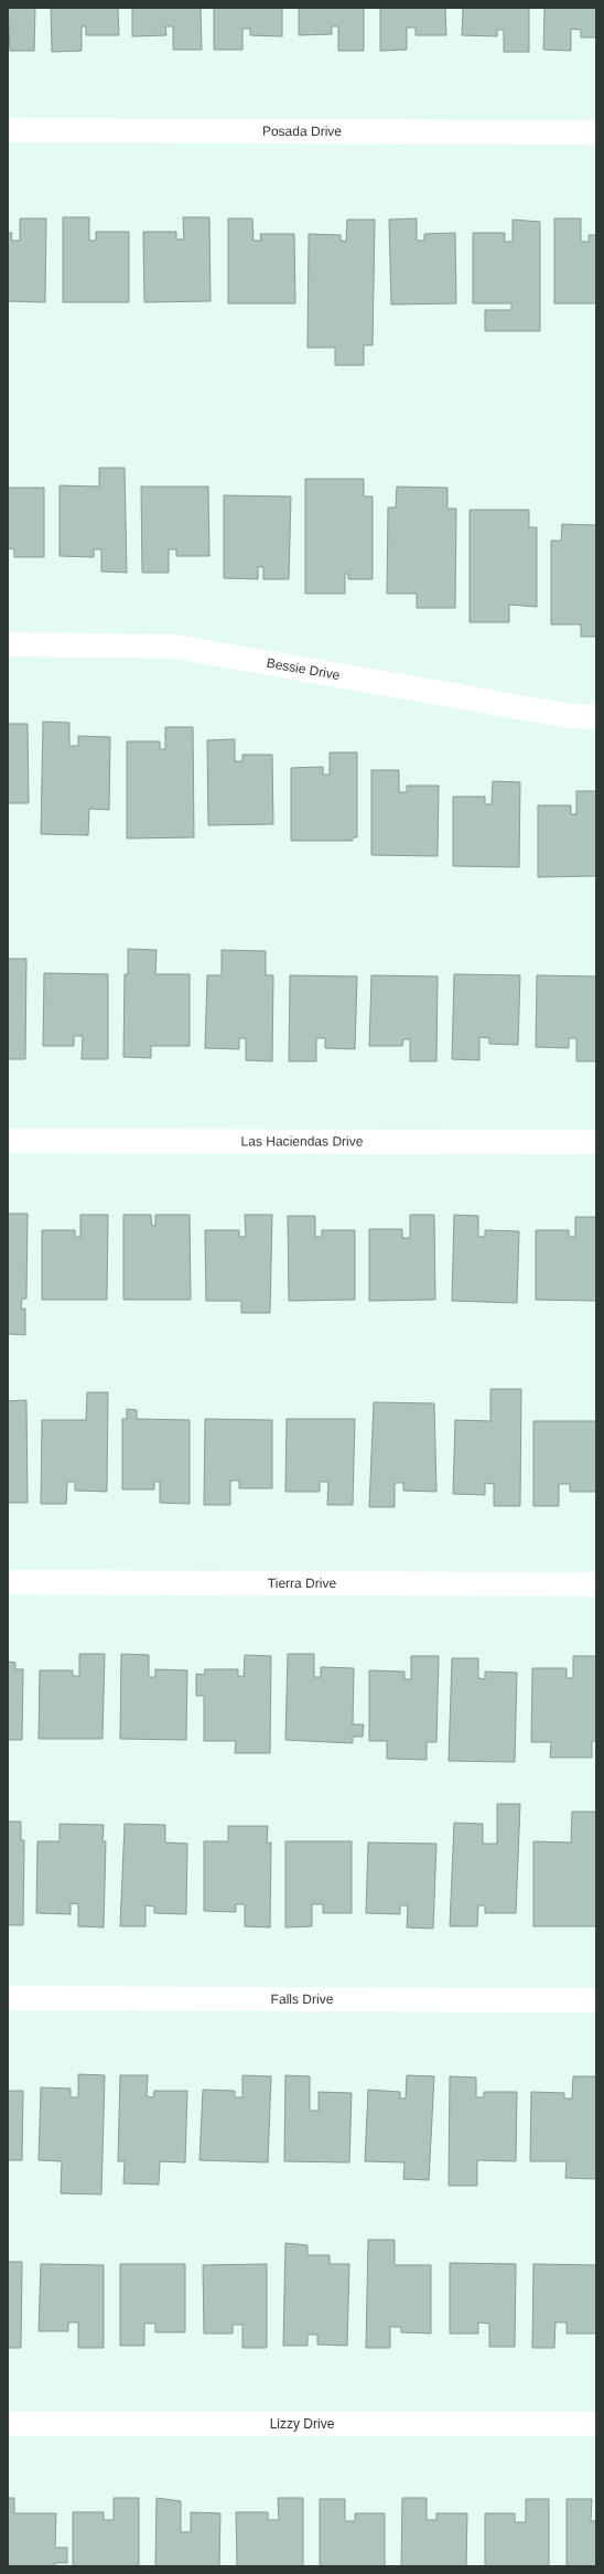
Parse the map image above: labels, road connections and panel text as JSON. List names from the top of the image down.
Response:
{
  "streets": {
    "street": [
      "Posada Drive",
      "Bessie Drive",
      "Las Haciendas Drive",
      "Tierra Drive",
      "Falls Drive",
      "Lizzy Drive"
    ]
  }
}
